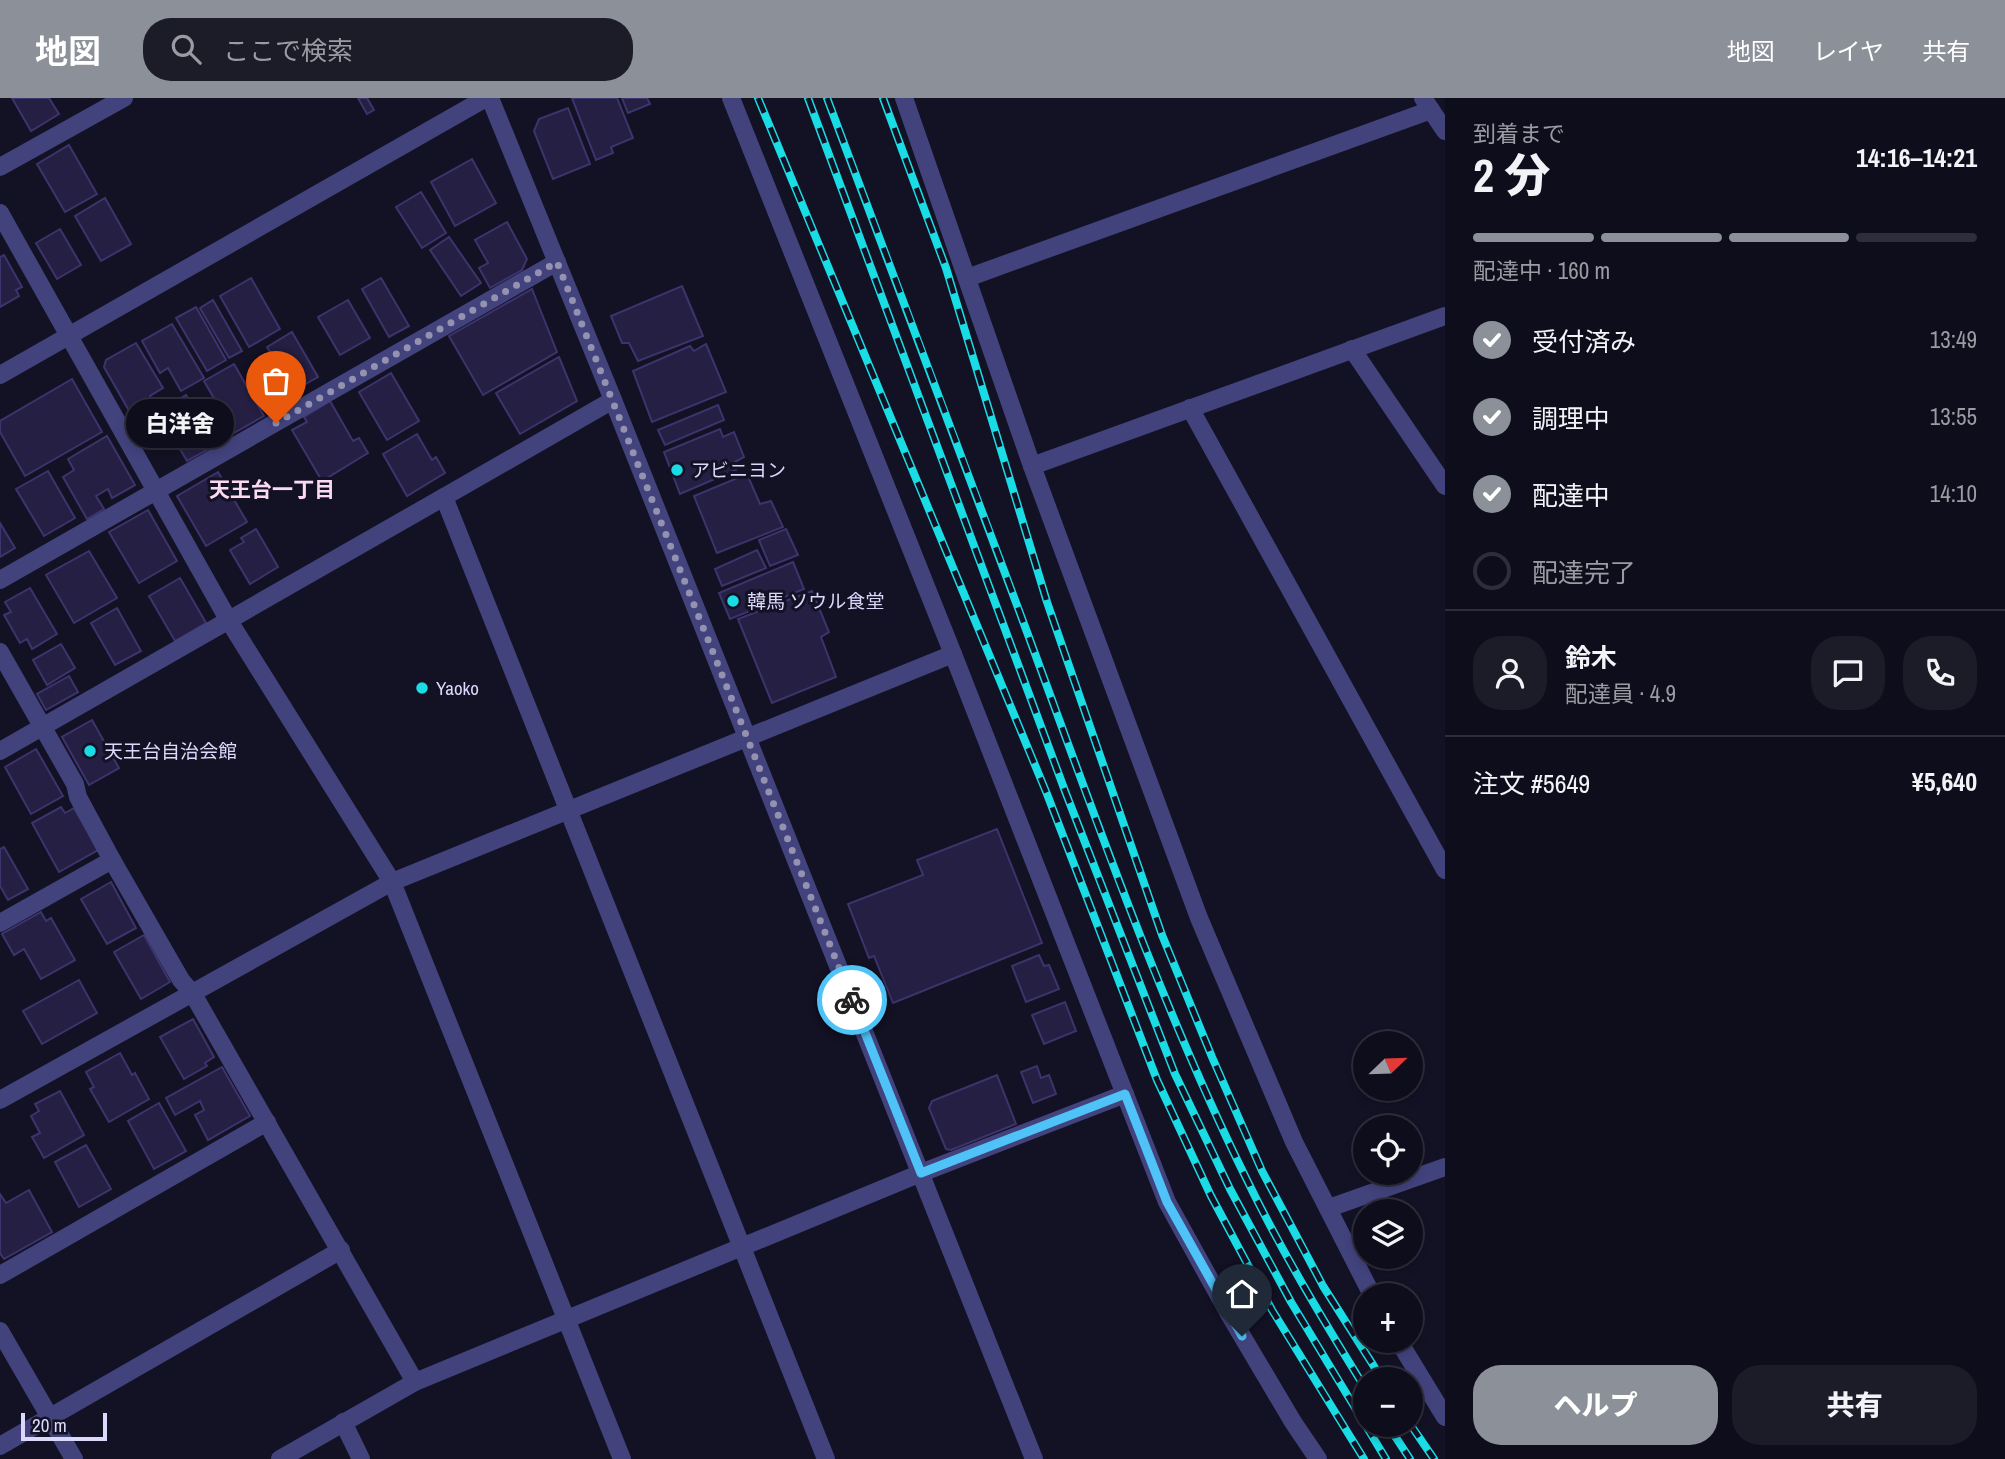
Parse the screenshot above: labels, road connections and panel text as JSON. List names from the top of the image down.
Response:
{
  "districts": ["天王台一丁目"],
  "places": [
    "白洋舍",
    "アビニヨン",
    "韓馬 ソウル食堂",
    "Yaoko",
    "天王台自治会館"
  ],
  "scale_bar": "20 m",
  "north": "top right",
  "page": {
    "header": "地図",
    "search": "ここで検索",
    "nav": ["地図", "レイヤ", "共有"],
    "heading": ["2 分", "到着まで", "14:16–14:21"],
    "panel": [
      "鈴木",
      "配達員 · 4.9",
      "注文 #5649",
      "¥5,640"
    ],
    "bar": "配達中 · 160 m",
    "list": [
      ["受付済み", "13:49"],
      ["調理中", "13:55"],
      ["配達中", "14:10"],
      "配達完了"
    ],
    "bubble": "白洋舍",
    "map_buttons": ["+", "−"],
    "buttons": ["ヘルプ", "共有"],
    "scale": "20 m"
  }
}
